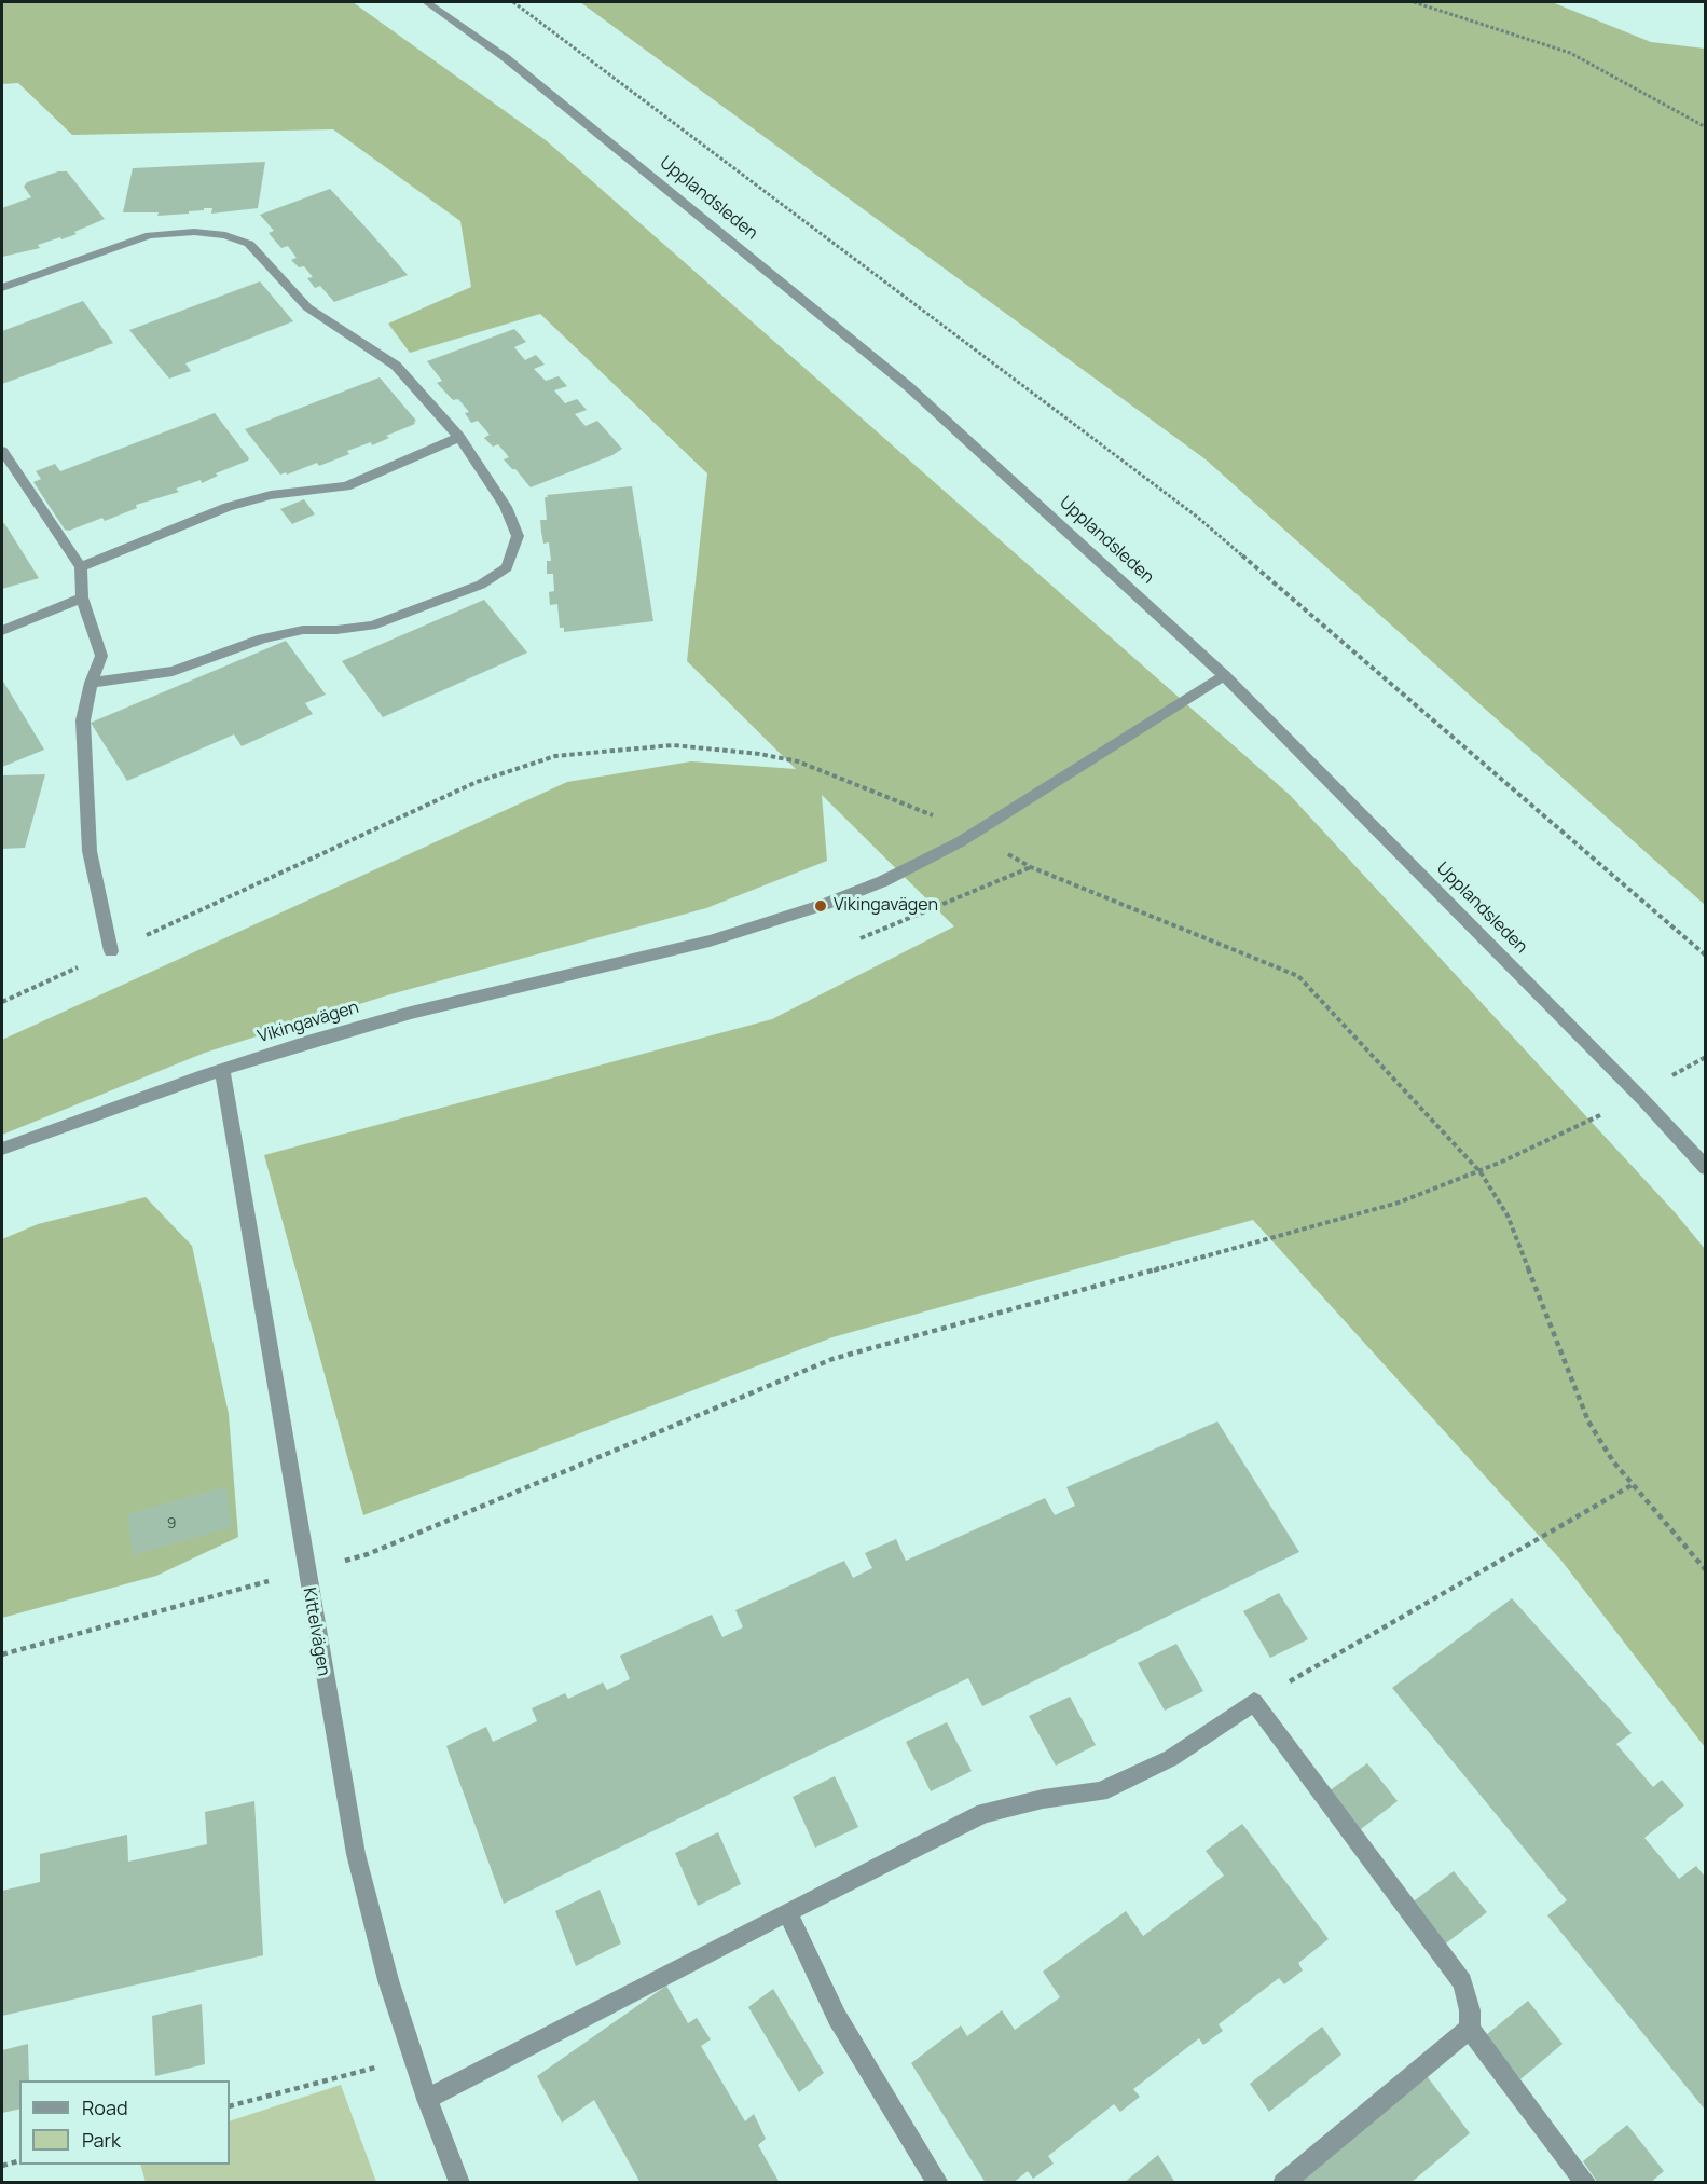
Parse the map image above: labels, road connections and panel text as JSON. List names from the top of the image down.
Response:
{
  "streets": {
    "street": ["Upplandsleden", "Vikingavägen", "Kittelvägen"]
  },
  "crossings": [
    ["Upplandsleden", "Vikingavägen"],
    ["Vikingavägen", "Kittelvägen"]
  ],
  "places": ["Vikingavägen"],
  "house_numbers": ["9"],
  "legend": ["Road", "Park"]
}
